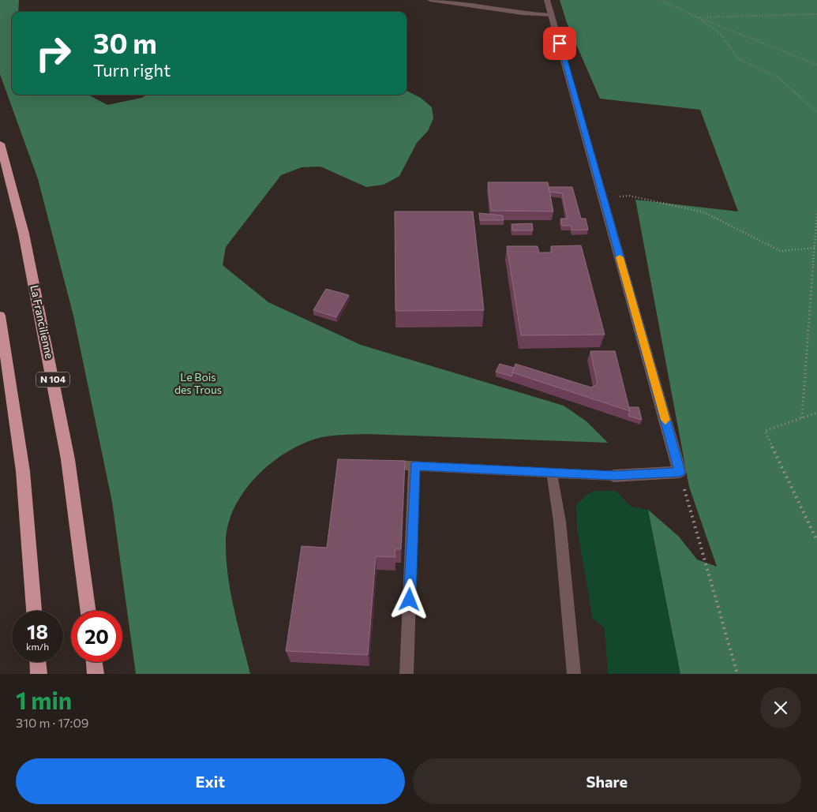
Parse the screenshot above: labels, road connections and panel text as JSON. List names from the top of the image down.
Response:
{
  "streets": {
    "highway": ["La Francilienne", "N 104"]
  },
  "parks": ["Le Bois des Trous"],
  "page": {
    "turn": ["30 m", "Turn right"],
    "speed": "18 km/h",
    "limit": "20",
    "heading": ["1 min", "310 m · 17:09"],
    "buttons": ["Exit", "Share"]
  }
}
